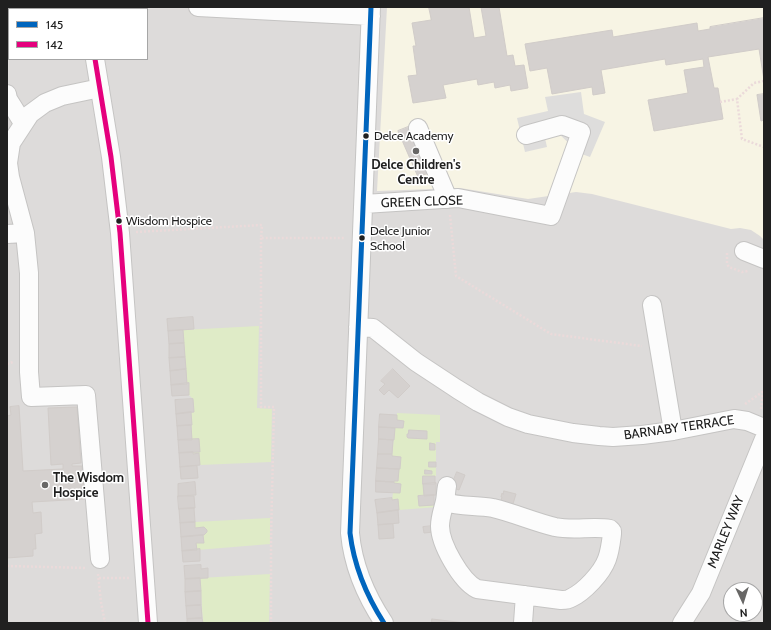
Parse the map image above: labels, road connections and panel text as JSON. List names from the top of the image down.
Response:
{
  "streets": {
    "street": ["GREEN CLOSE", "BARNABY TERRACE", "MARLEY WAY"]
  },
  "places": [
    "Delce Academy",
    "Delce Children's Centre",
    "Wisdom Hospice",
    "Delce Junior School",
    "The Wisdom Hospice"
  ],
  "lines": ["transit line 145", "transit line 142"],
  "legend": ["145", "142"],
  "north": "bottom"
}
